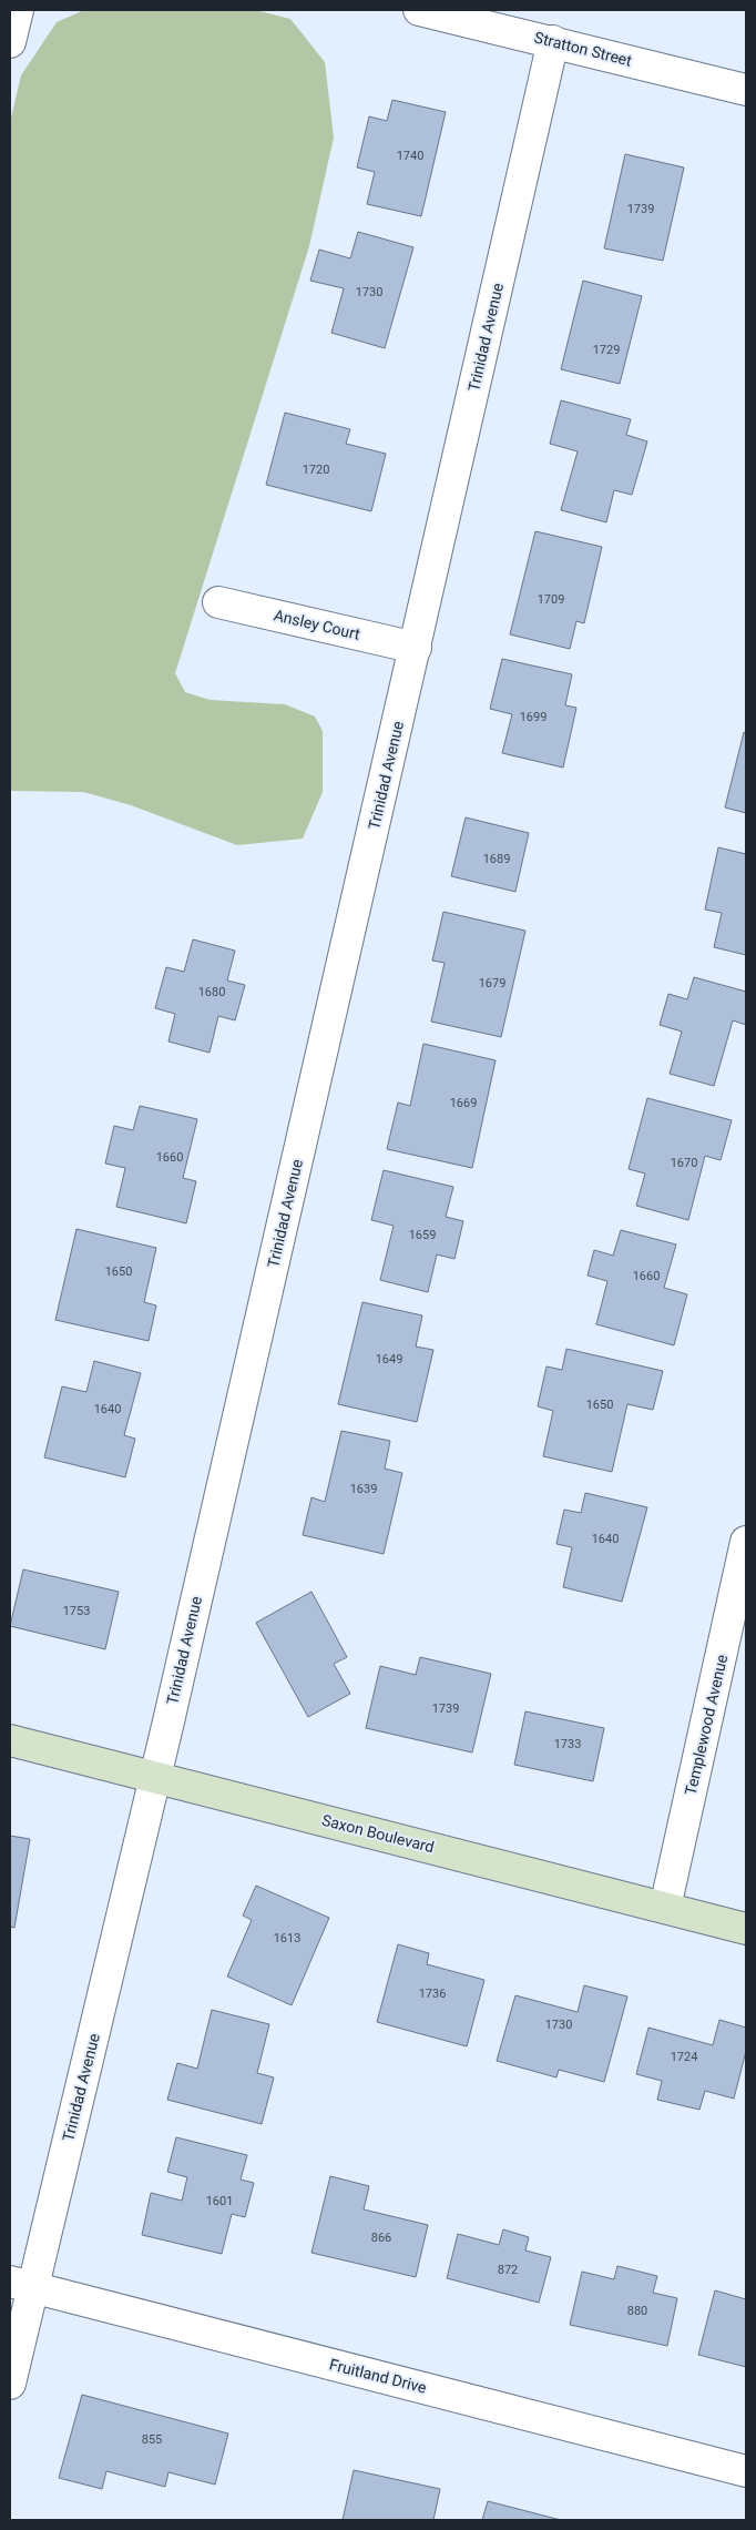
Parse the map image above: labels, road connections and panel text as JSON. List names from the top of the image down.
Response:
{
  "streets": {
    "main road": ["Saxon Boulevard"],
    "street": [
      "Stratton Street",
      "Trinidad Avenue",
      "Ansley Court",
      "Templewood Avenue",
      "Fruitland Drive"
    ]
  },
  "crossings": [
    ["Stratton Street", "Trinidad Avenue"],
    ["Trinidad Avenue", "Ansley Court"],
    ["Trinidad Avenue", "Saxon Boulevard"],
    ["Trinidad Avenue", "Fruitland Drive"],
    ["Templewood Avenue", "Saxon Boulevard"]
  ],
  "house_numbers": [
    "1740",
    "1739",
    "1730",
    "1729",
    "1720",
    "1709",
    "1699",
    "1689",
    "1679",
    "1680",
    "1669",
    "1660",
    "1670",
    "1659",
    "1650",
    "1660",
    "1649",
    "1650",
    "1640",
    "1639",
    "1640",
    "1753",
    "1739",
    "1733",
    "1613",
    "1736",
    "1730",
    "1724",
    "1601",
    "866",
    "872",
    "880",
    "855"
  ]
}
